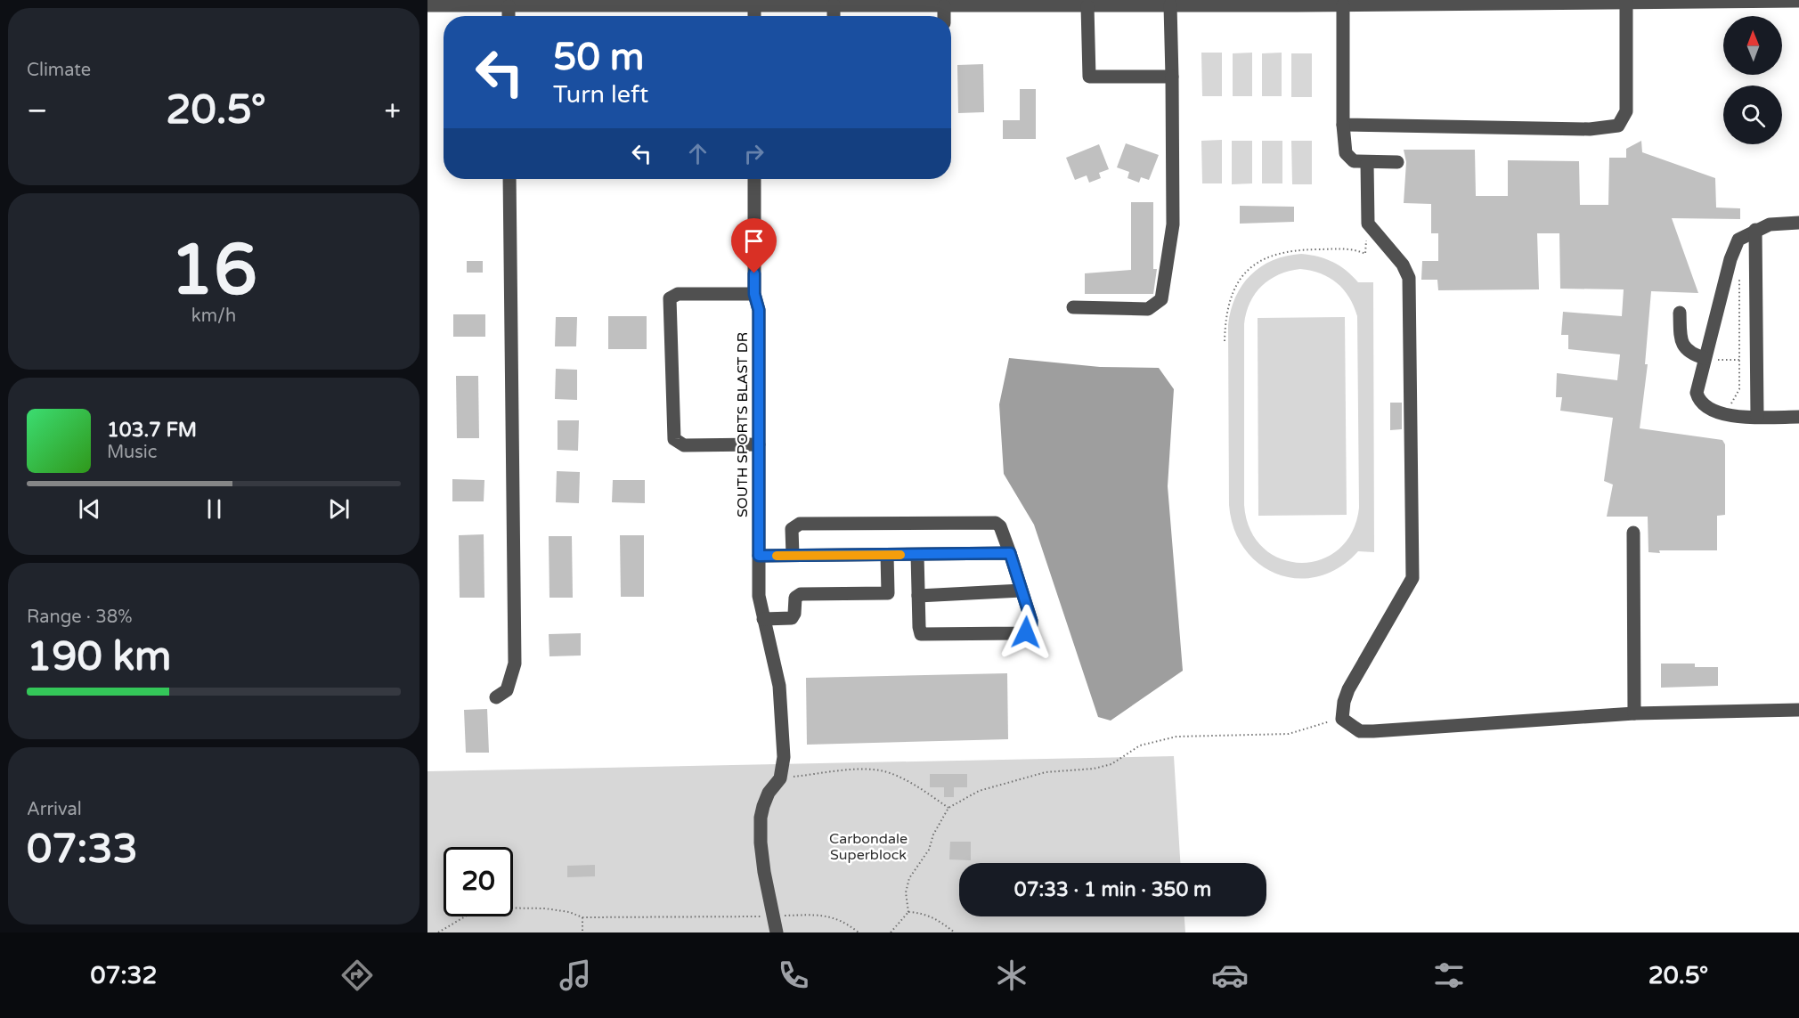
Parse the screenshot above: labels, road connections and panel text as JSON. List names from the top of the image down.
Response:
{
  "streets": {
    "street": ["SOUTH SPORTS BLAST DR"]
  },
  "parks": ["Carbondale Superblock"],
  "north": "top",
  "page": {
    "tile": [
      "Climate",
      ["16", "km/h"],
      ["Range · 38%", "190 km"],
      ["Arrival", "07:33"]
    ],
    "turn": ["50 m", "Turn left"],
    "heat": ["−", "20.5°", "+"],
    "song": ["103.7 FM", "Music"],
    "limit": "20",
    "trip": "07:33 · 1 min · 350 m",
    "tabs": ["07:32", "20.5°"]
  }
}
